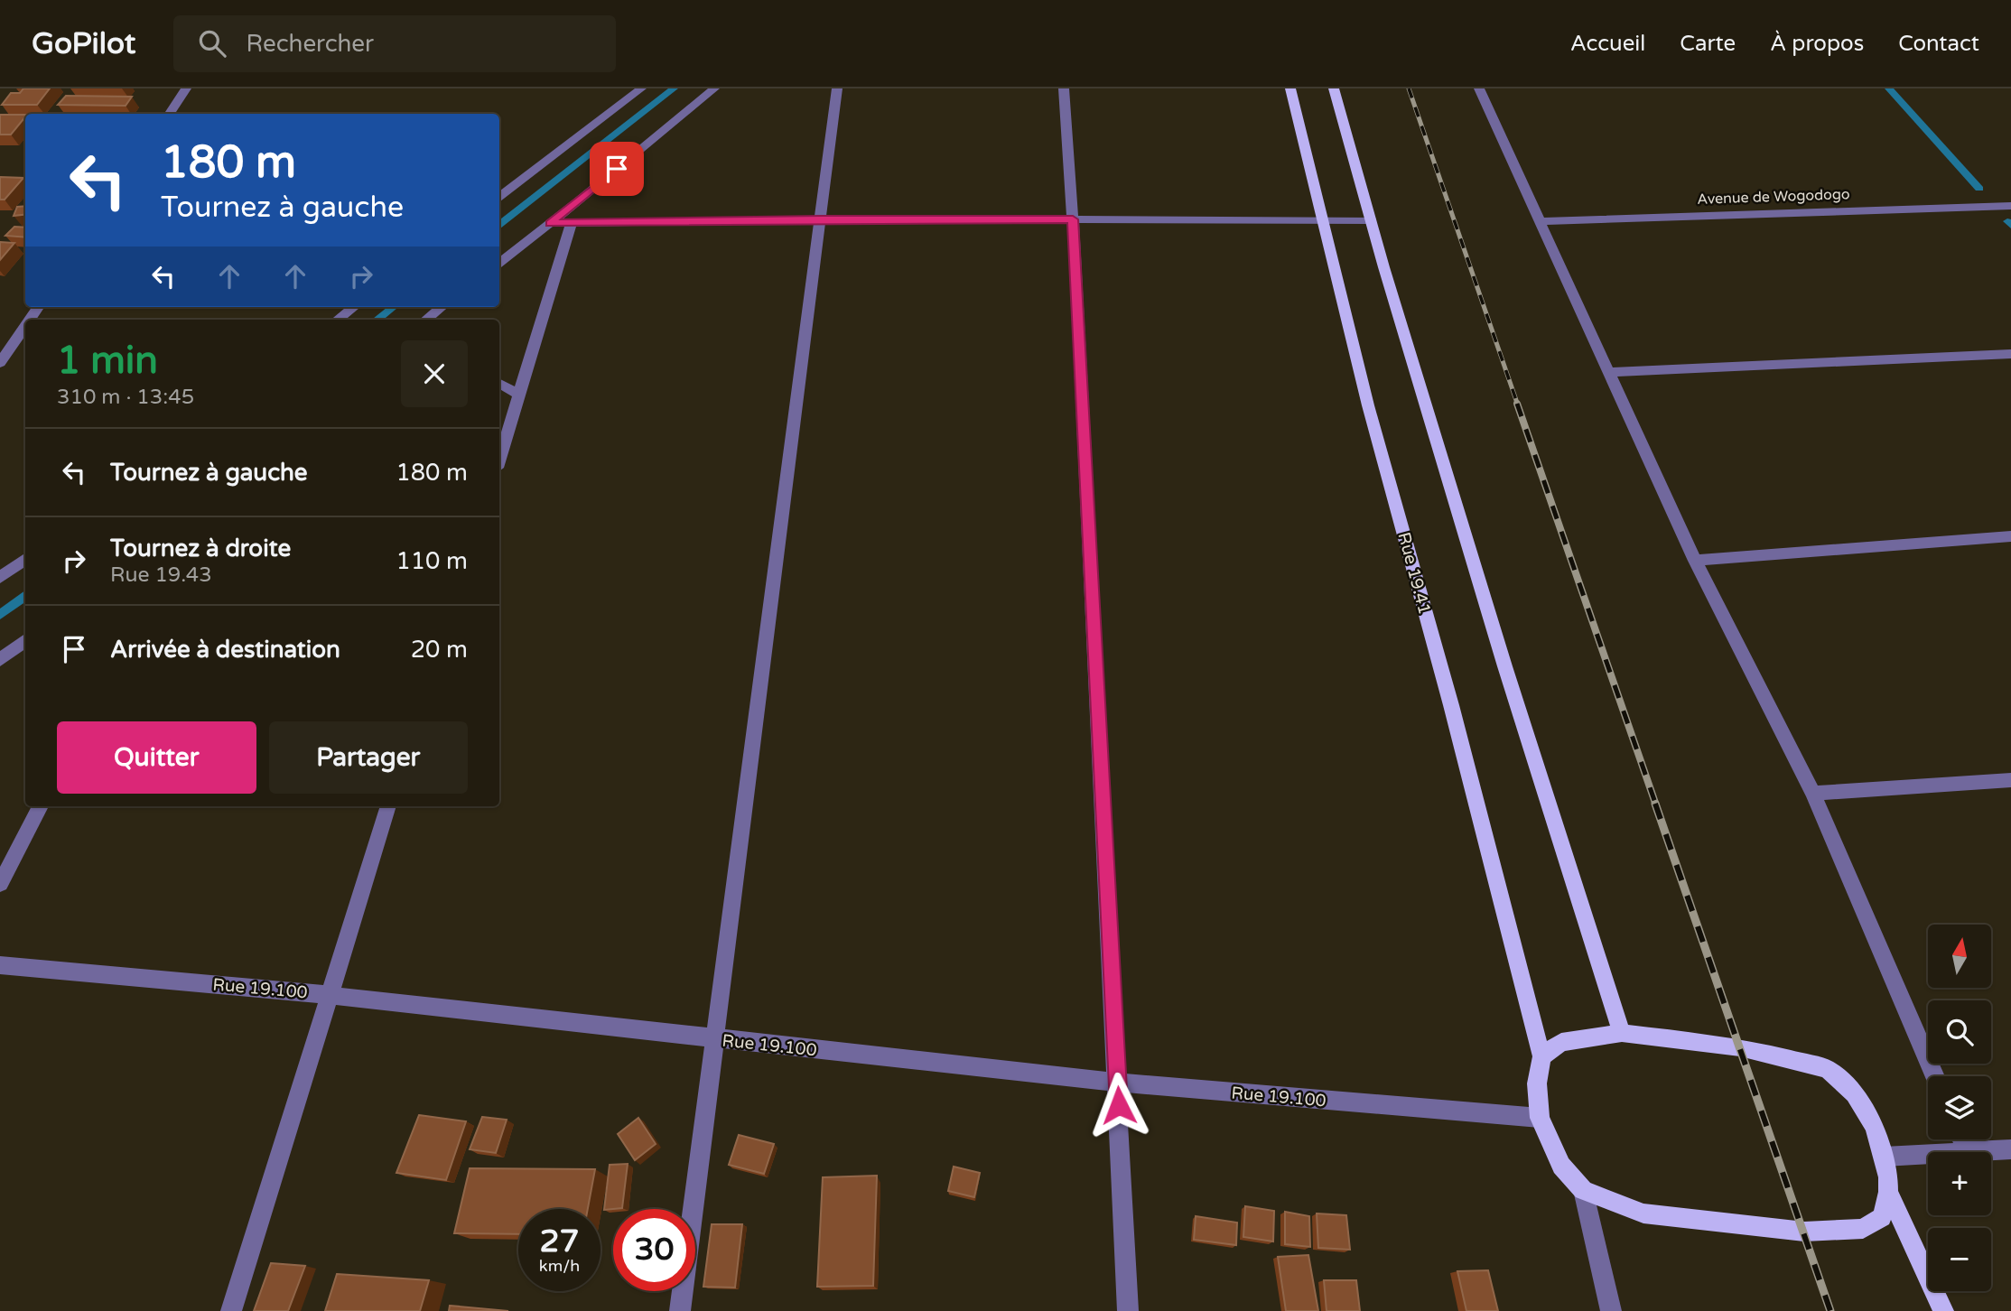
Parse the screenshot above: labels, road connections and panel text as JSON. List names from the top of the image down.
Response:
{
  "streets": {
    "main road": ["Rue 19.41"],
    "street": ["Avenue de Wogodogo", "Rue 19.100"]
  },
  "north": "top",
  "page": {
    "header": "GoPilot",
    "search": "Rechercher",
    "nav": [
      "Accueil",
      "Carte",
      "À propos",
      "Contact"
    ],
    "turn": ["180 m", "Tournez à gauche"],
    "heading": ["1 min", "310 m · 13:45"],
    "list": [
      {
        "name": "Tournez à gauche",
        "value": "180 m"
      },
      {
        "name": "Tournez à droite",
        "note": "Rue 19.43",
        "value": "110 m"
      },
      {
        "name": "Arrivée à destination",
        "value": "20 m"
      }
    ],
    "buttons": ["Quitter", "Partager"],
    "map_buttons": ["+", "−"],
    "speed": "27 km/h",
    "limit": "30"
  }
}
